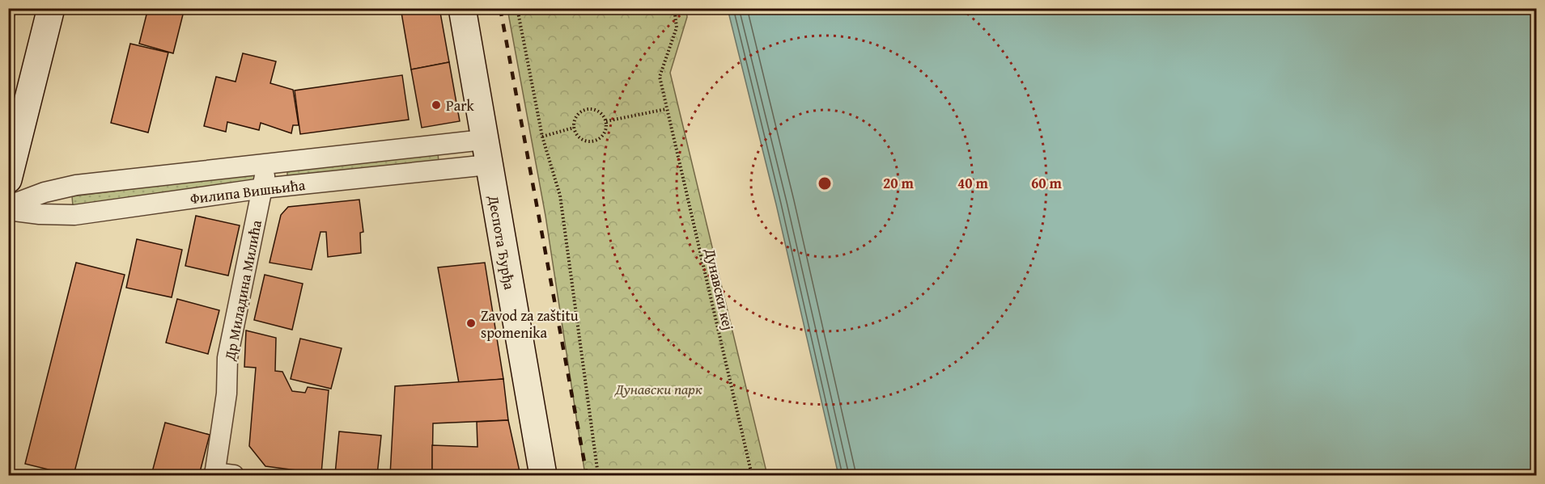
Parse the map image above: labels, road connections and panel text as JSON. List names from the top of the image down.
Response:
{
  "streets": {
    "street": ["Филипа Вишњића", "Деспота Ђурђа", "Др Миладина Милића"],
    "path": ["Дунавски кеј"]
  },
  "crossings": [
    ["Филипа Вишњића", "Деспота Ђурђа"],
    ["Филипа Вишњића", "Др Миладина Милића"]
  ],
  "parks": ["Дунавски парк"],
  "places": ["Park", "Zavod za zaštitu spomenika"],
  "rings": ["20 m", "40 m", "60 m"]
}
